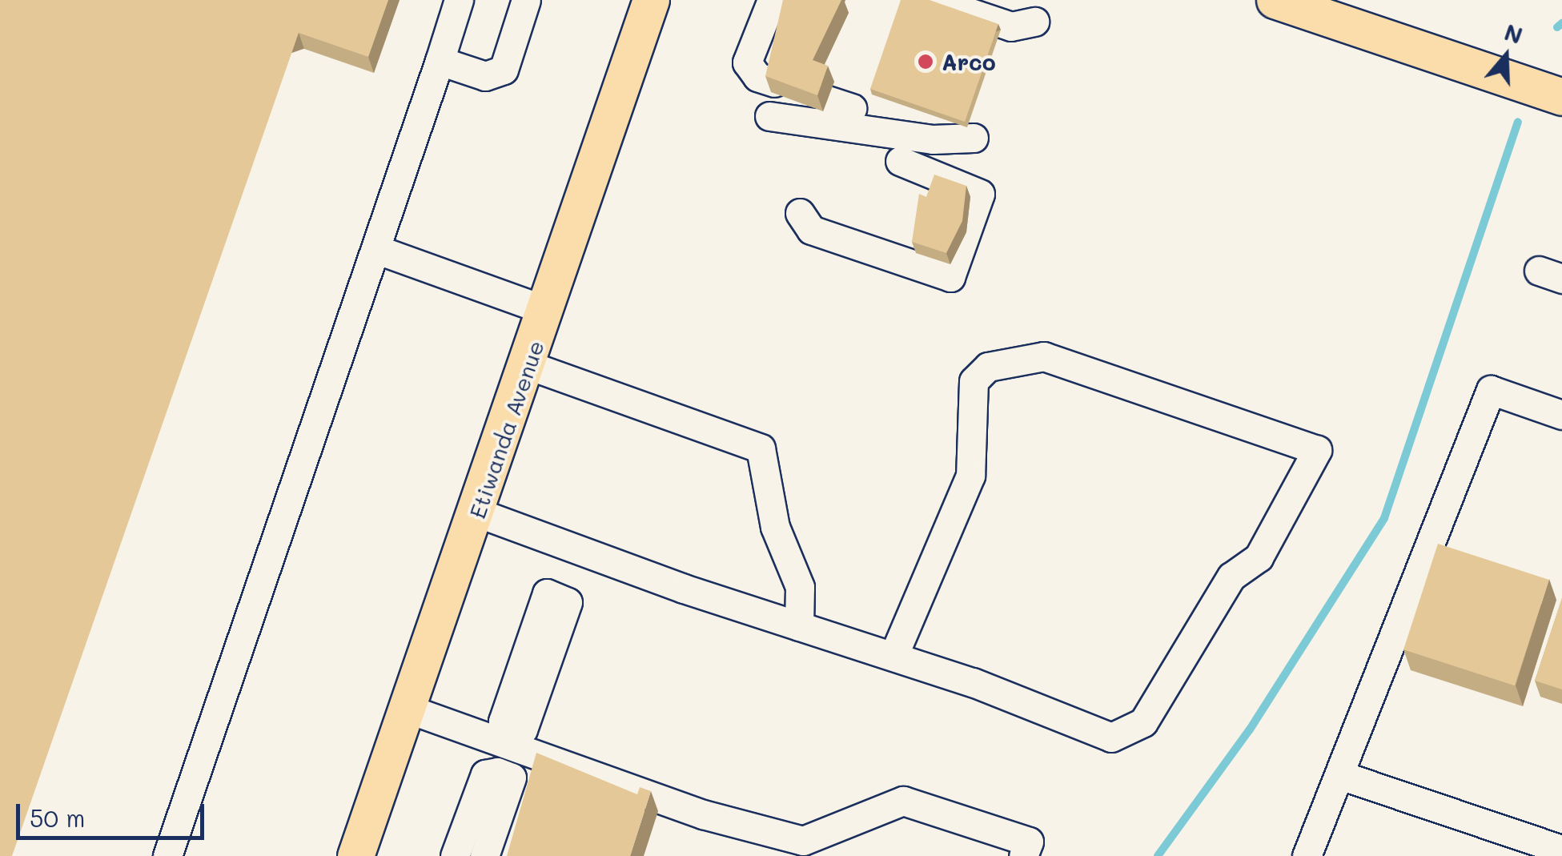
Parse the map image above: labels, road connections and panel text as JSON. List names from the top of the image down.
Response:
{
  "streets": {
    "main road": ["Etiwanda Avenue"]
  },
  "places": ["Arco"],
  "scale_bar": "50 m",
  "north": "top"
}
